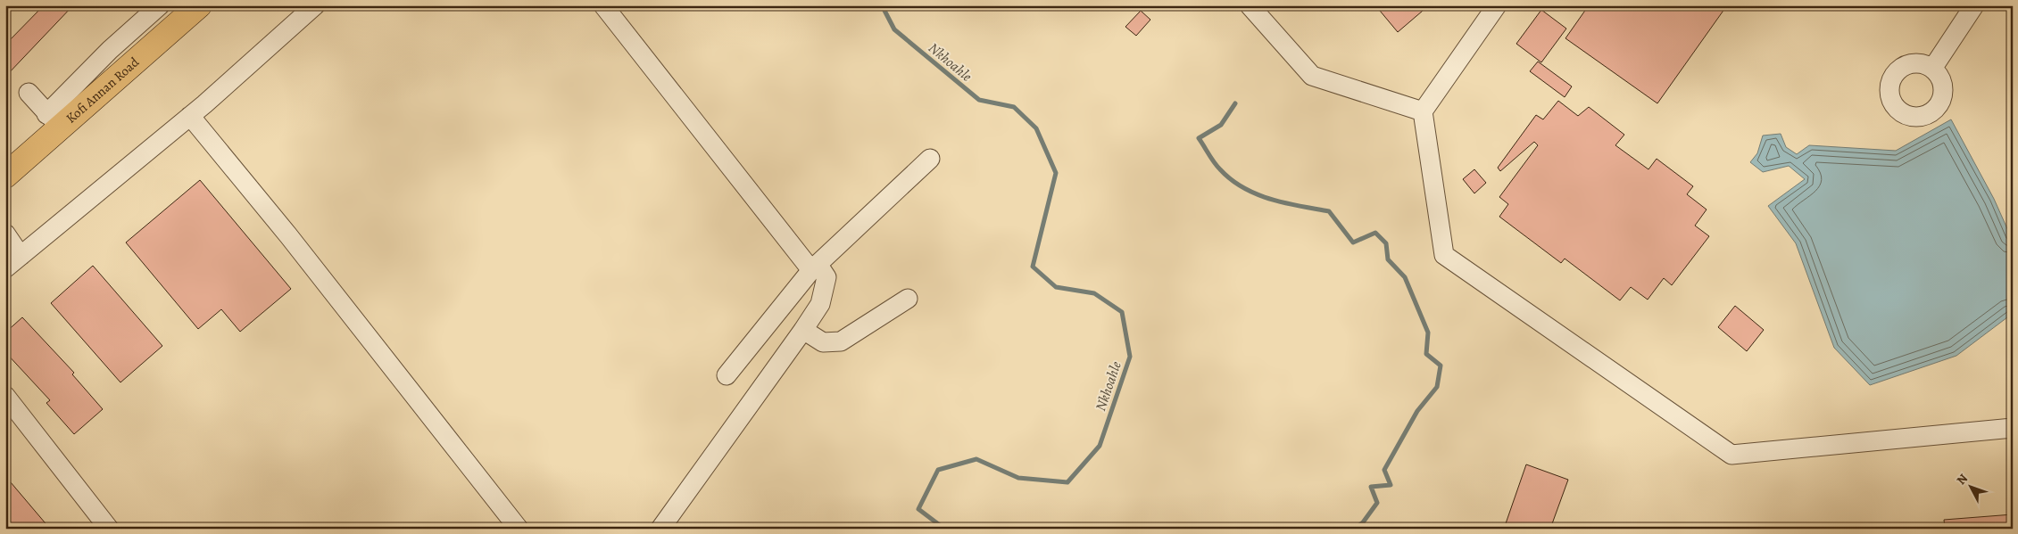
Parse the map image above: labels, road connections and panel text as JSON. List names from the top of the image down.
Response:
{
  "streets": {
    "main road": ["Kofi Annan Road"]
  },
  "water": ["Nkhoahle"],
  "north": "top left"
}
